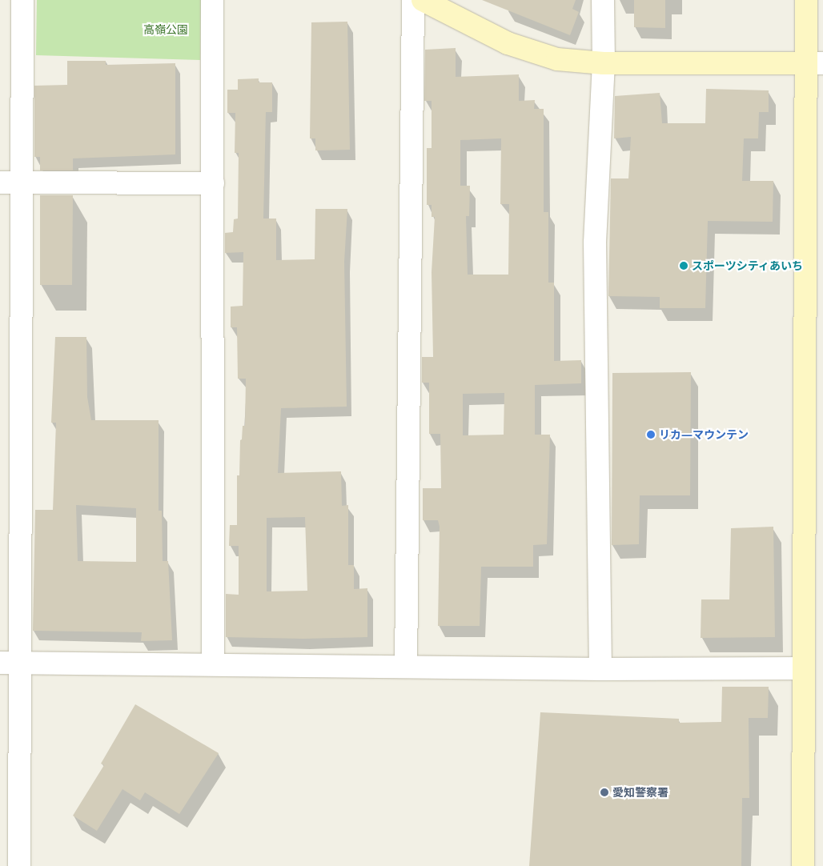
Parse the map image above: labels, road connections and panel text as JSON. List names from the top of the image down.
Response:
{
  "parks": ["高嶺公園"],
  "places": ["スポーツシティあいち", "リカ―マウンテン", "愛知警察署"]
}
